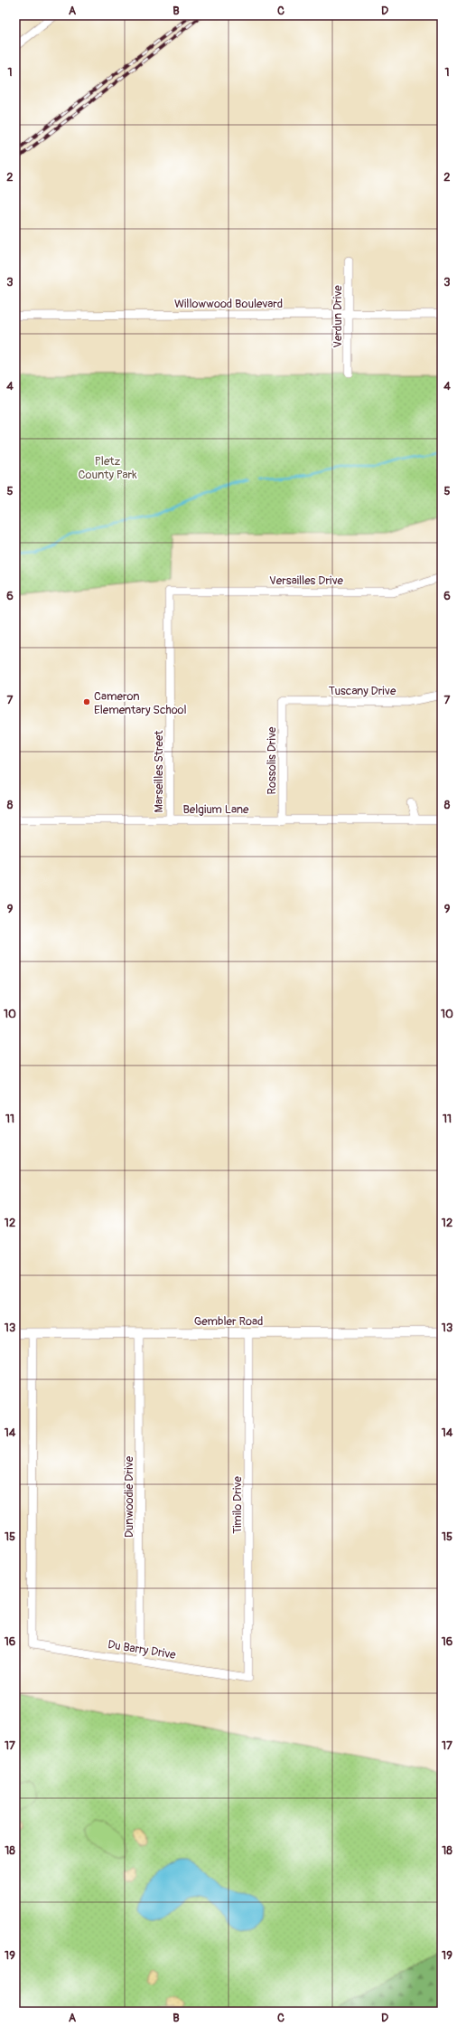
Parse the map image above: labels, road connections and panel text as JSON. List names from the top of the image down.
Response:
{
  "streets": {
    "main road": ["Gembler Road"],
    "street": [
      "Willowwood Boulevard",
      "Verdun Drive",
      "Versailles Drive",
      "Tuscany Drive",
      "Rossolis Drive",
      "Marseilles Street",
      "Belgium Lane",
      "Dunwoodie Drive",
      "Timilo Drive",
      "Du Barry Drive"
    ]
  },
  "crossings": [
    ["Willowwood Boulevard", "Verdun Drive"],
    ["Versailles Drive", "Marseilles Street"],
    ["Tuscany Drive", "Rossolis Drive"],
    ["Rossolis Drive", "Belgium Lane"],
    ["Marseilles Street", "Belgium Lane"],
    ["Gembler Road", "Dunwoodie Drive"],
    ["Gembler Road", "Timilo Drive"],
    ["Gembler Road", "Du Barry Drive"],
    ["Dunwoodie Drive", "Du Barry Drive"],
    ["Timilo Drive", "Du Barry Drive"]
  ],
  "parks": ["Pletz County Park"],
  "places": ["Cameron Elementary School"],
  "grid": {
    "columns": [
      "A",
      "B",
      "C",
      "D"
    ],
    "rows": [
      "1",
      "2",
      "3",
      "4",
      "5",
      "6",
      "7",
      "8",
      "9",
      "10",
      "11",
      "12",
      "13",
      "14",
      "15",
      "16",
      "17",
      "18",
      "19"
    ]
  }
}
